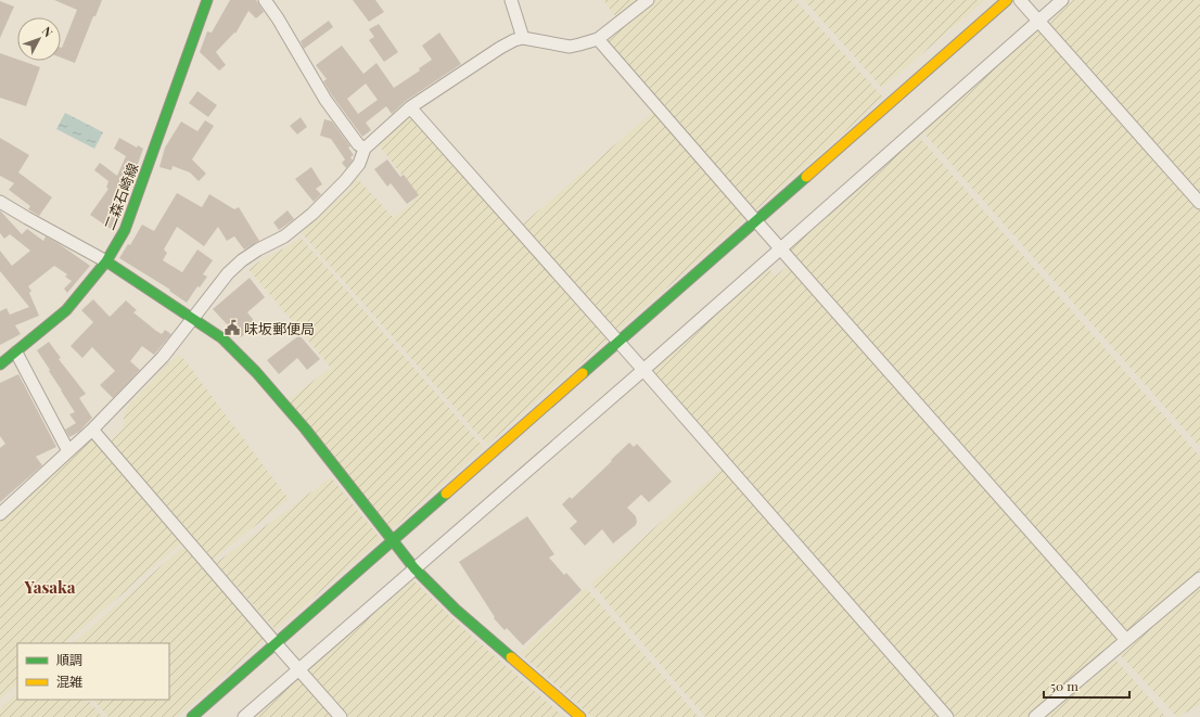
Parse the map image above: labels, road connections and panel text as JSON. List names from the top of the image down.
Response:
{
  "streets": {
    "street": ["二森石崎線"]
  },
  "districts": ["Yasaka"],
  "places": {
    "public building": ["味坂郵便局"]
  },
  "legend": ["順調", "混雑"],
  "scale_bar": "50 m",
  "north": "top right"
}
